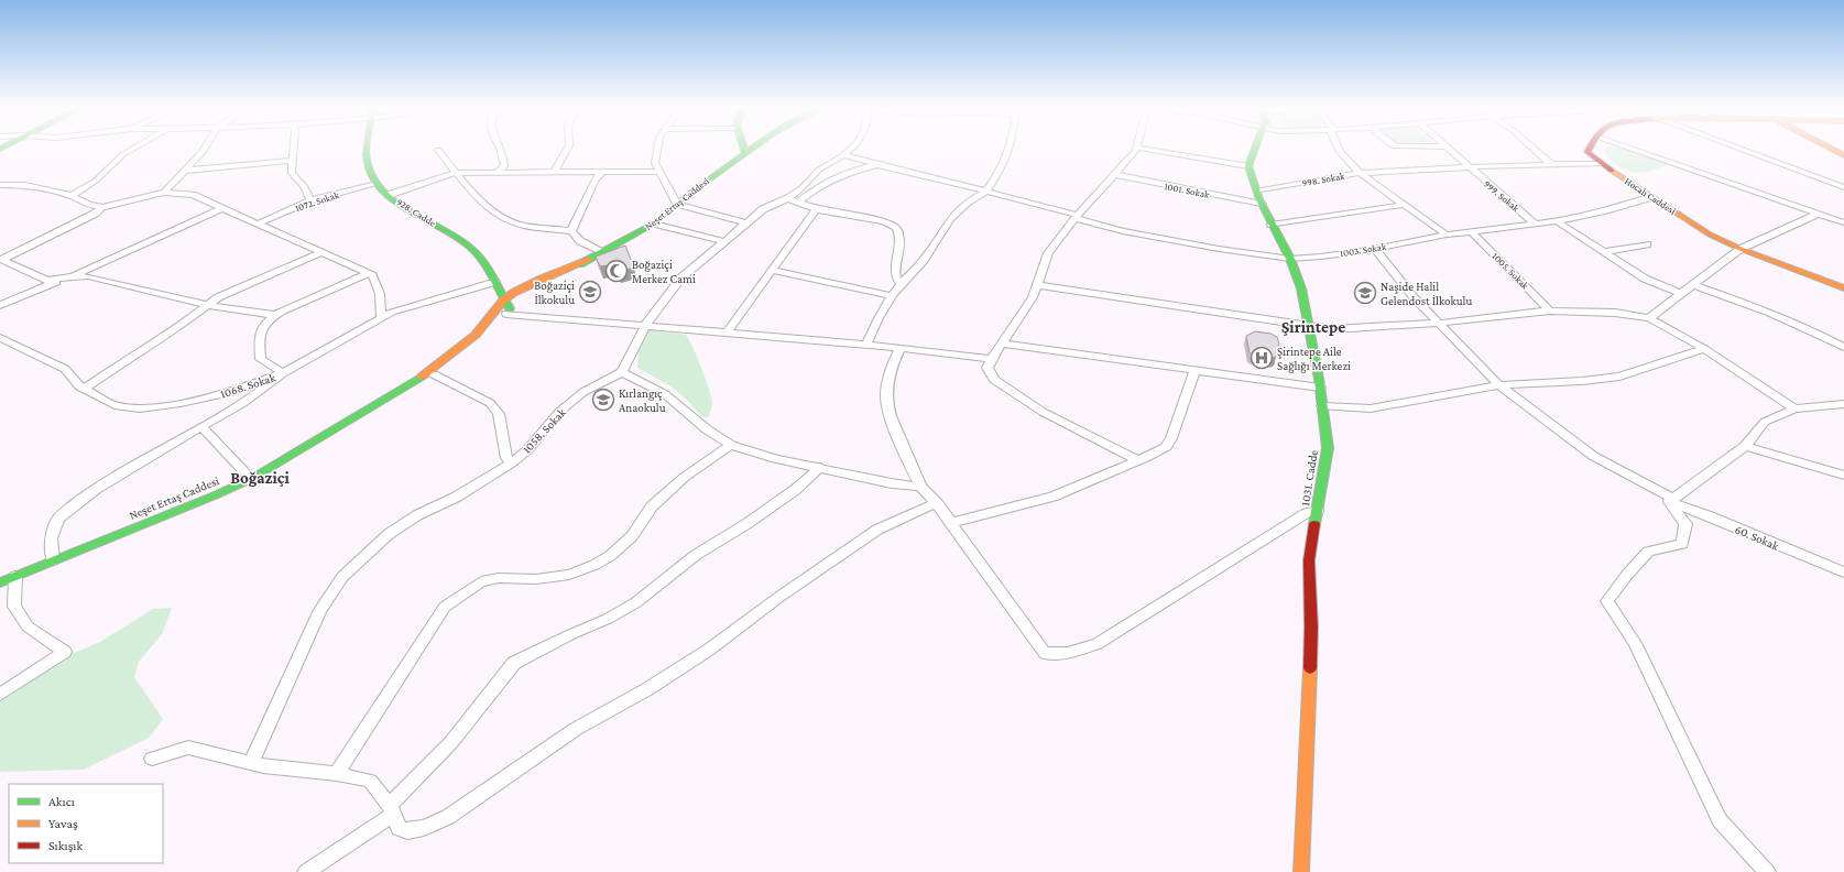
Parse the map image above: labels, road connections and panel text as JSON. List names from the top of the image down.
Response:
{
  "streets": {
    "street": [
      "998. Sokak",
      "1001. Sokak",
      "999. Sokak",
      "Hocalı Caddesi",
      "1072. Sokak",
      "Neşet Ertaş Caddesi",
      "928. Cadde",
      "1003. Sokak",
      "1005. Sokak",
      "1068. Sokak",
      "1058. Sokak",
      "1031. Cadde",
      "60. Sokak"
    ]
  },
  "crossings": [
    ["998. Sokak", "999. Sokak"],
    ["998. Sokak", "Hocalı Caddesi"],
    ["998. Sokak", "1031. Cadde"],
    ["1001. Sokak", "1031. Cadde"],
    ["999. Sokak", "1003. Sokak"],
    ["Hocalı Caddesi", "1003. Sokak"],
    ["1072. Sokak", "928. Cadde"],
    ["Neşet Ertaş Caddesi", "928. Cadde"],
    ["928. Cadde", "1068. Sokak"],
    ["1003. Sokak", "1005. Sokak"],
    ["1003. Sokak", "1031. Cadde"],
    ["1003. Sokak", "60. Sokak"]
  ],
  "districts": ["Şirintepe", "Boğaziçi"],
  "places": {
    "mosque": ["Boğaziçi Merkez Cami"],
    "school or university": ["Boğaziçi İlkokulu", "Naşide Halil Gelendost İlkokulu", "Kırlangıç Anaokulu"],
    "hospital": ["Şirintepe Aile Sağlığı Merkezi"]
  },
  "legend": ["Akıcı", "Yavaş", "Sıkışık"]
}
